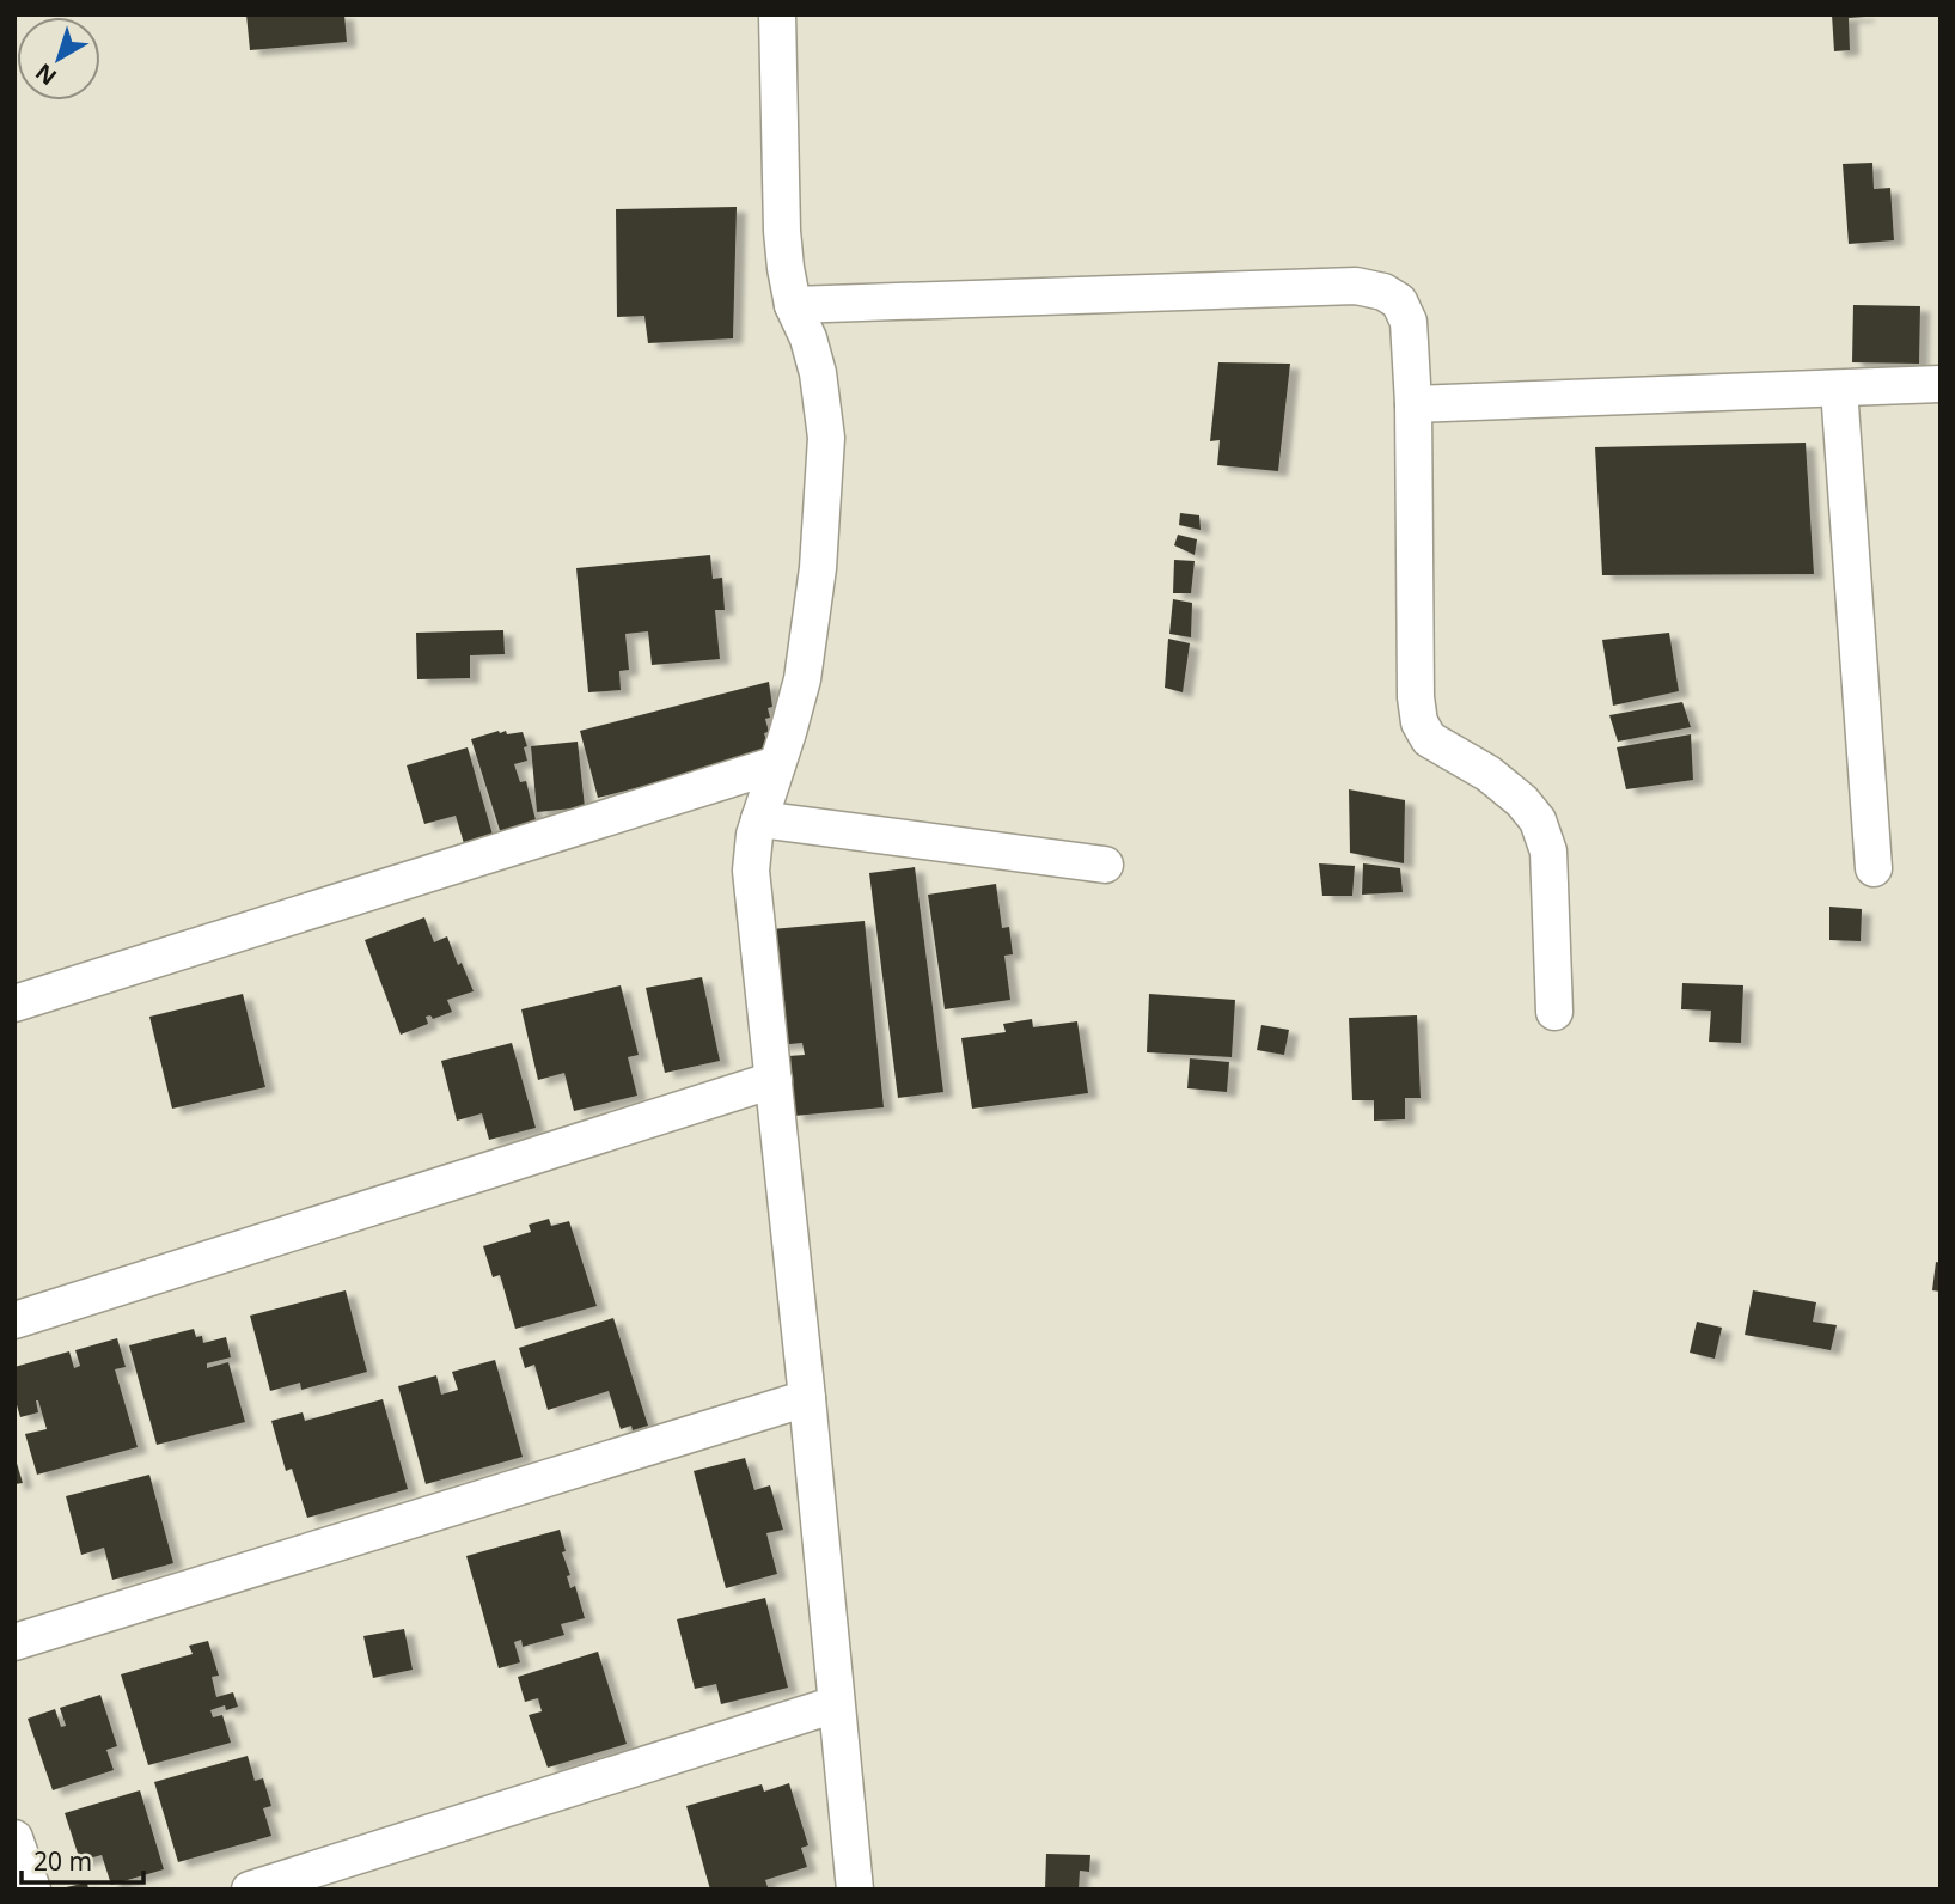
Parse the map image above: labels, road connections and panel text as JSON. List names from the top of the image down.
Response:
{
  "scale_bar": "20 m",
  "north": "bottom left"
}
